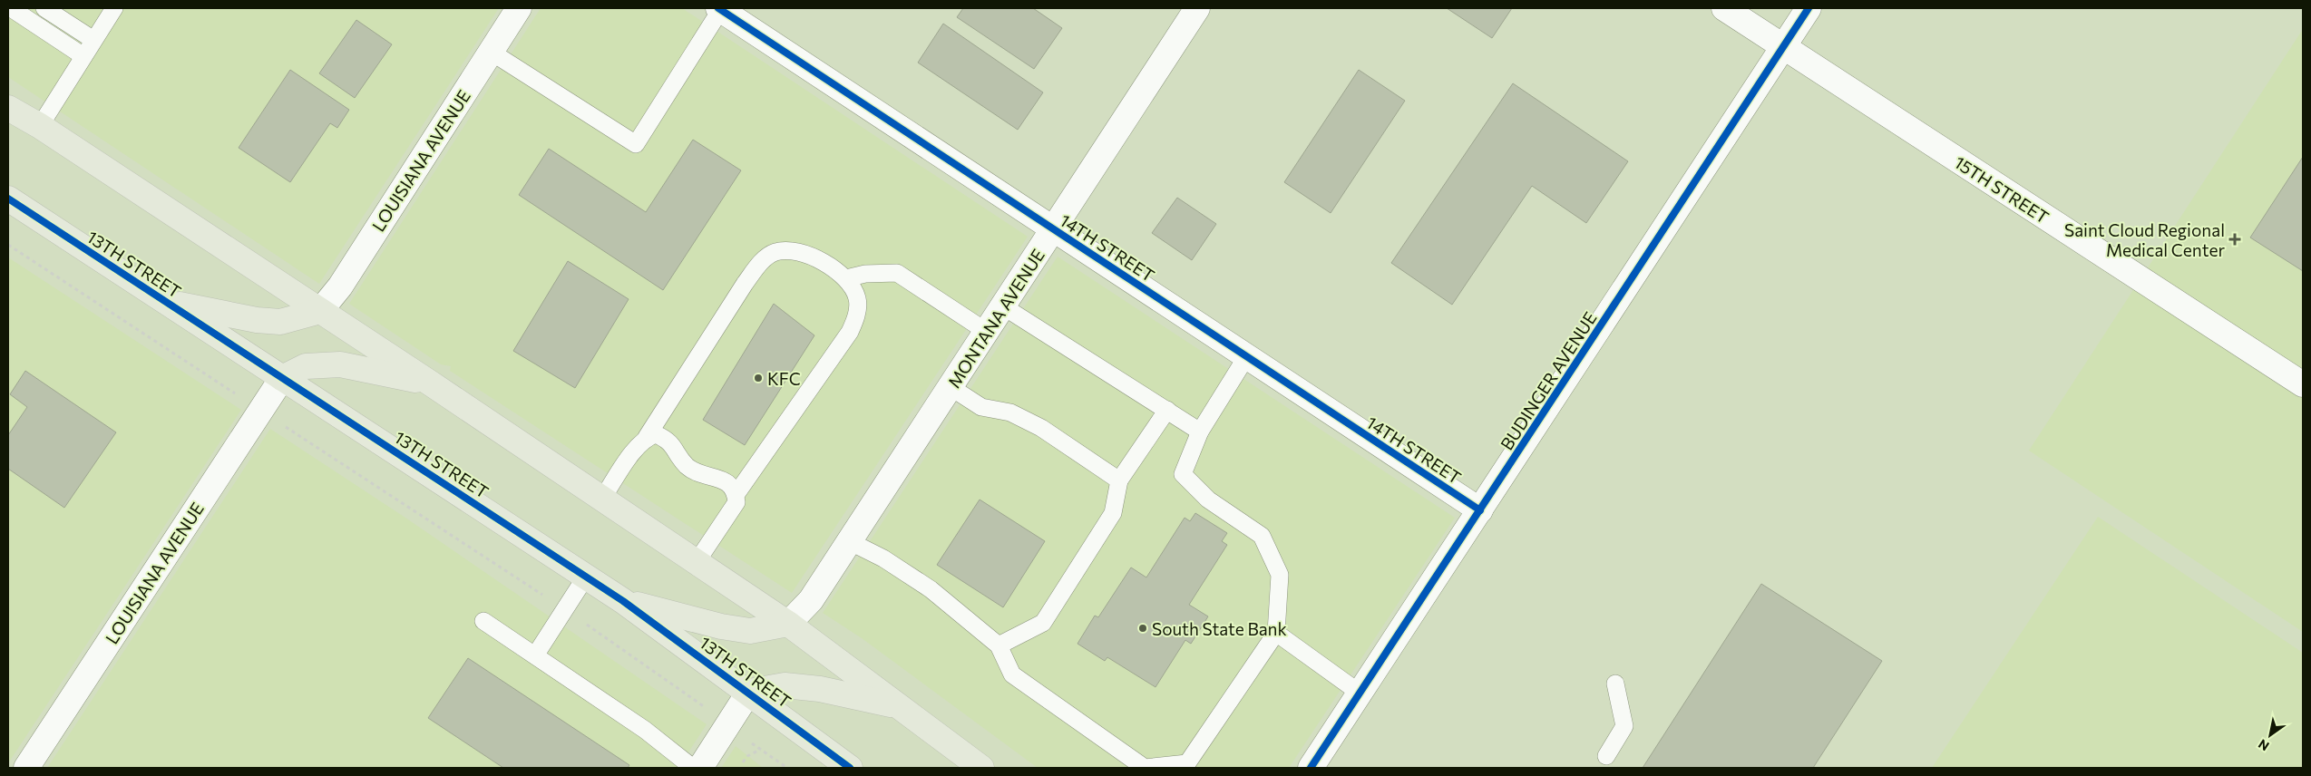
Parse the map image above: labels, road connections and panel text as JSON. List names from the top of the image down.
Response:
{
  "streets": {
    "highway": ["13TH STREET"],
    "street": [
      "LOUISIANA AVENUE",
      "15TH STREET",
      "14TH STREET",
      "MONTANA AVENUE",
      "BUDINGER AVENUE"
    ]
  },
  "crossings": [
    ["LOUISIANA AVENUE", "13TH STREET"],
    ["15TH STREET", "BUDINGER AVENUE"],
    ["14TH STREET", "MONTANA AVENUE"],
    ["14TH STREET", "BUDINGER AVENUE"]
  ],
  "places": {
    "health": ["Saint Cloud Regional Medical Center"],
    "other": ["KFC", "South State Bank"]
  },
  "north": "bottom left"
}
